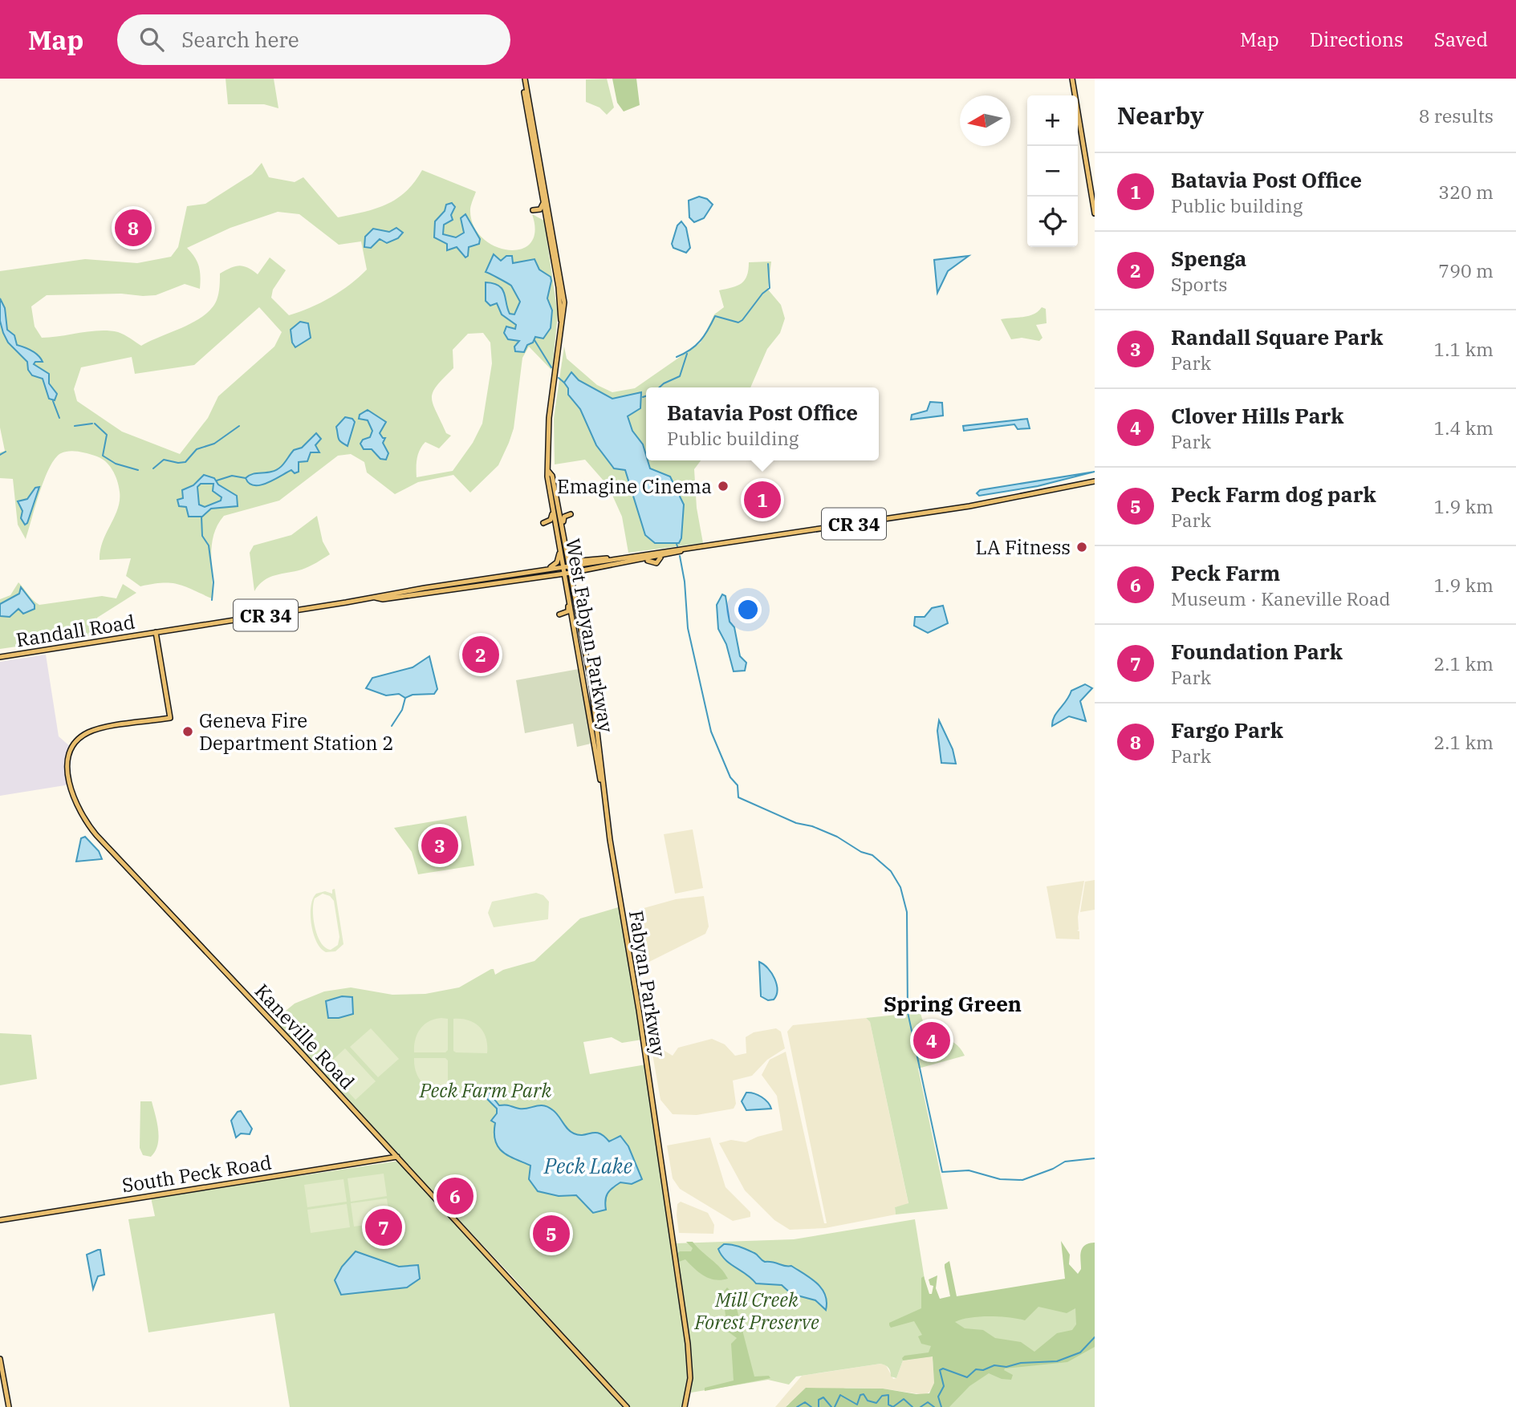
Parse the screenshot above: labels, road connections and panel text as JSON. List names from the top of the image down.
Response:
{
  "streets": {
    "main road": [
      "CR 34",
      "Randall Road",
      "West Fabyan Parkway",
      "Fabyan Parkway",
      "Kaneville Road",
      "South Peck Road"
    ]
  },
  "crossings": [
    ["CR 34", "Randall Road"],
    ["CR 34", "West Fabyan Parkway"],
    ["CR 34", "Fabyan Parkway"],
    ["CR 34", "Kaneville Road"],
    ["Randall Road", "Kaneville Road"],
    ["West Fabyan Parkway", "Fabyan Parkway"],
    ["Kaneville Road", "South Peck Road"]
  ],
  "districts": ["Spring Green"],
  "water": ["Peck Lake"],
  "parks": ["Peck Farm Park", "Mill Creek Forest Preserve"],
  "places": ["Emagine Cinema", "LA Fitness", "Geneva Fire Department Station 2"],
  "north": "left",
  "page": {
    "header": "Map",
    "search": "Search here",
    "nav": ["Map", "Directions", "Saved"],
    "heading": ["Nearby", "8 results"],
    "map_buttons": ["+", "−"],
    "list": [
      {
        "mark": "1",
        "name": "Batavia Post Office",
        "note": "Public building",
        "value": "320 m"
      },
      {
        "mark": "2",
        "name": "Spenga",
        "note": "Sports",
        "value": "790 m"
      },
      {
        "mark": "3",
        "name": "Randall Square Park",
        "note": "Park",
        "value": "1.1 km"
      },
      {
        "mark": "4",
        "name": "Clover Hills Park",
        "note": "Park",
        "value": "1.4 km"
      },
      {
        "mark": "5",
        "name": "Peck Farm dog park",
        "note": "Park",
        "value": "1.9 km"
      },
      {
        "mark": "6",
        "name": "Peck Farm",
        "note": "Museum · Kaneville Road",
        "value": "1.9 km"
      },
      {
        "mark": "7",
        "name": "Foundation Park",
        "note": "Park",
        "value": "2.1 km"
      },
      {
        "mark": "8",
        "name": "Fargo Park",
        "note": "Park",
        "value": "2.1 km"
      }
    ],
    "pins": [
      "8",
      "1",
      "2",
      "3",
      "4",
      "6",
      "7",
      "5"
    ],
    "popup": ["Batavia Post Office", "Public building"]
  }
}
